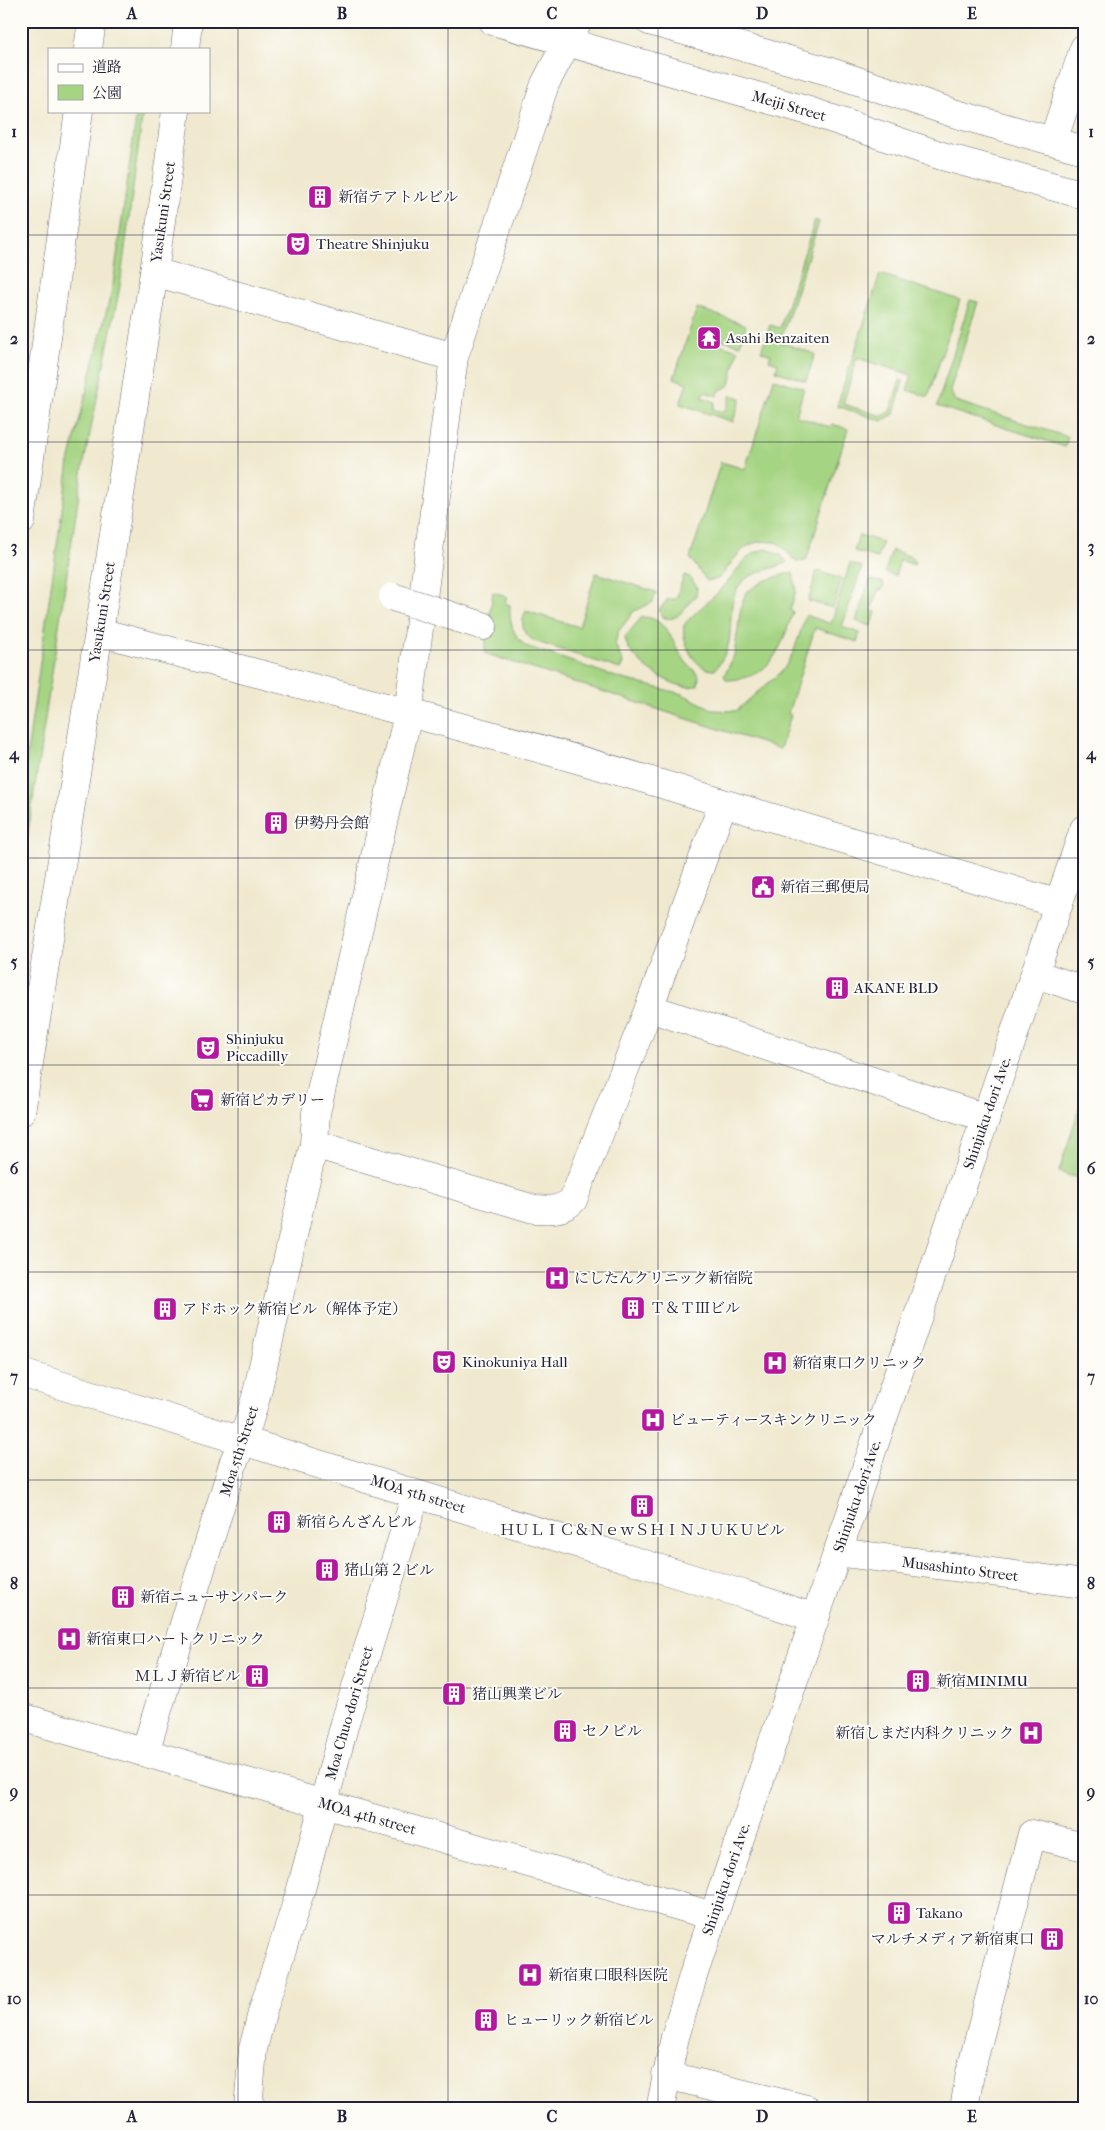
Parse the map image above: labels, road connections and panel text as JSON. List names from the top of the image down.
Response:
{
  "streets": {
    "street": [
      "Meiji Street",
      "Yasukuni Street",
      "Shinjuku-dori Ave.",
      "Moa 5th Street",
      "MOA 5th street",
      "Musashinto Street",
      "Moa Chuo-dori Street",
      "MOA 4th street"
    ]
  },
  "crossings": [
    ["Meiji Street", "Moa 5th Street"],
    ["Shinjuku-dori Ave.", "MOA 5th street"],
    ["Shinjuku-dori Ave.", "Musashinto Street"],
    ["Shinjuku-dori Ave.", "MOA 4th street"],
    ["Moa 5th Street", "MOA 5th street"],
    ["Moa 5th Street", "MOA 4th street"],
    ["MOA 5th street", "Moa Chuo-dori Street"],
    ["Moa Chuo-dori Street", "MOA 4th street"]
  ],
  "places": {
    "building": [
      "新宿テアトルビル",
      "伊勢丹会館",
      "AKANE BLD",
      "Ｔ＆ＴⅢビル",
      "アドホック新宿ビル（解体予定）",
      "ＨＵＬＩＣ＆ＮｅｗＳＨＩＮＪＵＫＵビル",
      "新宿らんざんビル",
      "猪山第２ビル",
      "新宿ニューサンパーク",
      "ＭＬＪ新宿ビル",
      "新宿MINIMU",
      "猪山興業ビル",
      "セノビル",
      "Takano",
      "マルチメディア新宿東口",
      "ヒューリック新宿ビル"
    ],
    "theatre": ["Theatre Shinjuku", "Shinjuku Piccadilly", "Kinokuniya Hall"],
    "temple": ["Asahi Benzaiten"],
    "public building": ["新宿三郵便局"],
    "supermarket": ["新宿ピカデリー"],
    "hospital": [
      "にしたんクリニック新宿院",
      "新宿東口クリニック",
      "ビューティースキンクリニック",
      "新宿東口ハートクリニック",
      "新宿しまだ内科クリニック",
      "新宿東口眼科医院"
    ]
  },
  "legend": ["道路", "公園"],
  "grid": {
    "columns": [
      "A",
      "B",
      "C",
      "D",
      "E"
    ],
    "rows": [
      "1",
      "2",
      "3",
      "4",
      "5",
      "6",
      "7",
      "8",
      "9",
      "10"
    ]
  }
}
